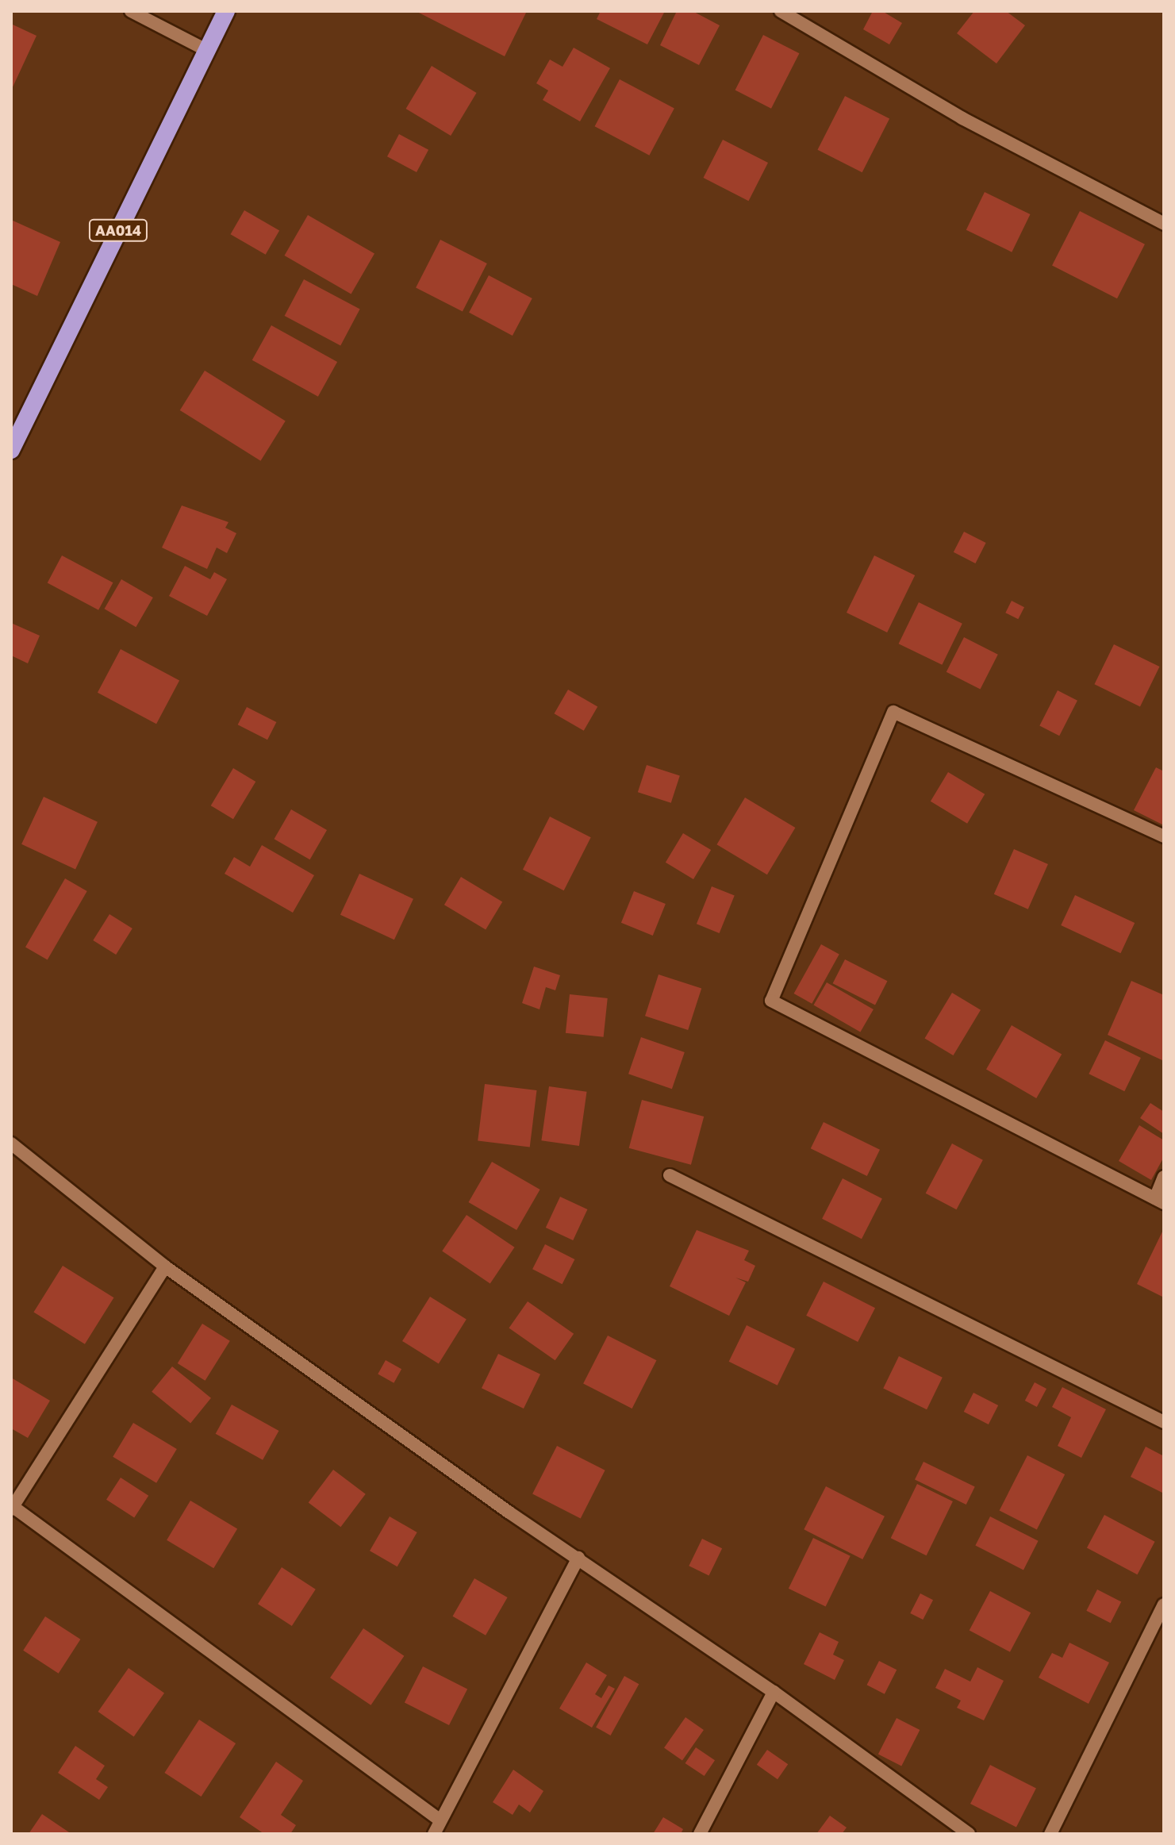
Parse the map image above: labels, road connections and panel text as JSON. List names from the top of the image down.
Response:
{
  "streets": {
    "highway": ["AA014"]
  }
}
